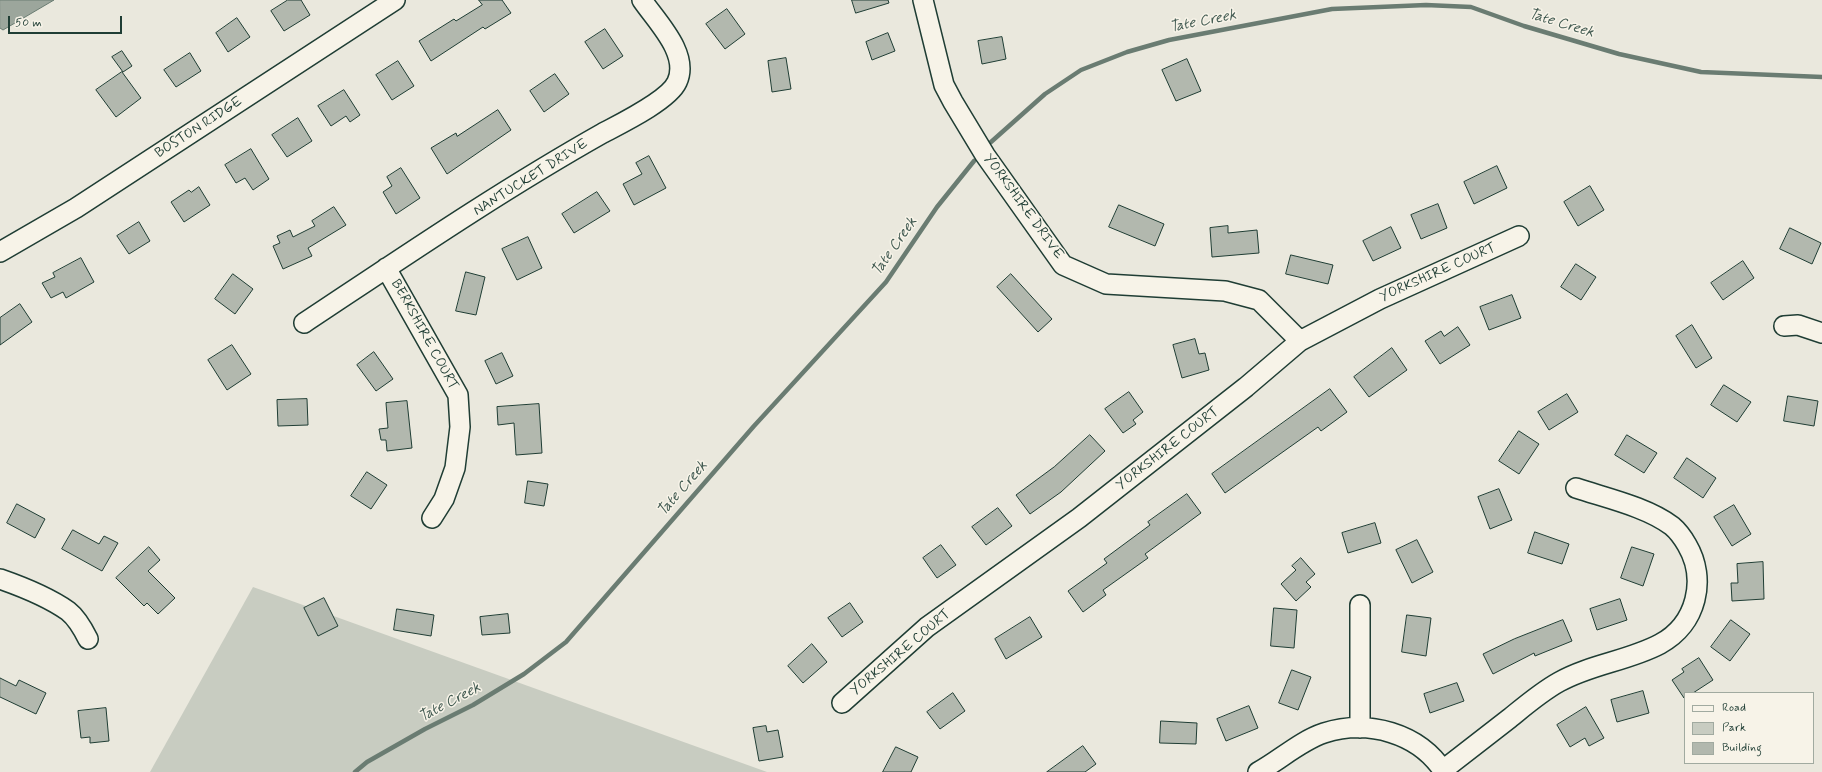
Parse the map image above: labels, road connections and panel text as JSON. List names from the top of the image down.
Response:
{
  "streets": {
    "street": [
      "BOSTON RIDGE",
      "NANTUCKET DRIVE",
      "YORKSHIRE DRIVE",
      "YORKSHIRE COURT",
      "BERKSHIRE COURT"
    ]
  },
  "crossings": [
    ["NANTUCKET DRIVE", "BERKSHIRE COURT"],
    ["YORKSHIRE DRIVE", "YORKSHIRE COURT"]
  ],
  "water": ["Tate Creek"],
  "legend": ["Road", "Park", "Building"],
  "scale_bar": "50 m"
}
